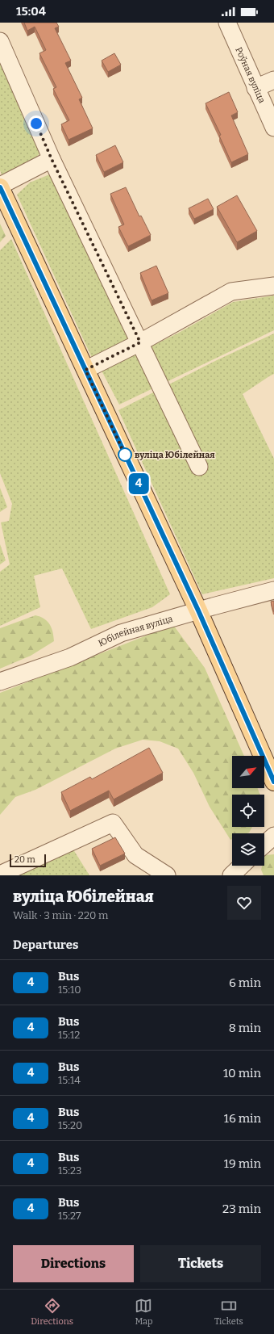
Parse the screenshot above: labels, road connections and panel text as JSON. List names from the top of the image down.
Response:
{
  "streets": {
    "street": ["Роўная вуліца", "Юбілейная вуліца"]
  },
  "places": ["вуліца Юбілейная"],
  "lines": ["bus line 4"],
  "scale_bar": "20 m",
  "north": "top right",
  "page": {
    "status": "15:04",
    "on_map": "4",
    "scale": "20 m",
    "heading": [
      ["вуліца Юбілейная", "Walk · 3 min · 220 m"],
      "Departures"
    ],
    "list": [
      {
        "mark": "4",
        "name": "Bus",
        "note": "15:10",
        "value": "6 min"
      },
      {
        "mark": "4",
        "name": "Bus",
        "note": "15:12",
        "value": "8 min"
      },
      {
        "mark": "4",
        "name": "Bus",
        "note": "15:14",
        "value": "10 min"
      },
      {
        "mark": "4",
        "name": "Bus",
        "note": "15:20",
        "value": "16 min"
      },
      {
        "mark": "4",
        "name": "Bus",
        "note": "15:23",
        "value": "19 min"
      },
      {
        "mark": "4",
        "name": "Bus",
        "note": "15:27",
        "value": "23 min"
      }
    ],
    "buttons": ["Directions", "Tickets"],
    "tabs": ["Directions", "Map", "Tickets"]
  }
}
